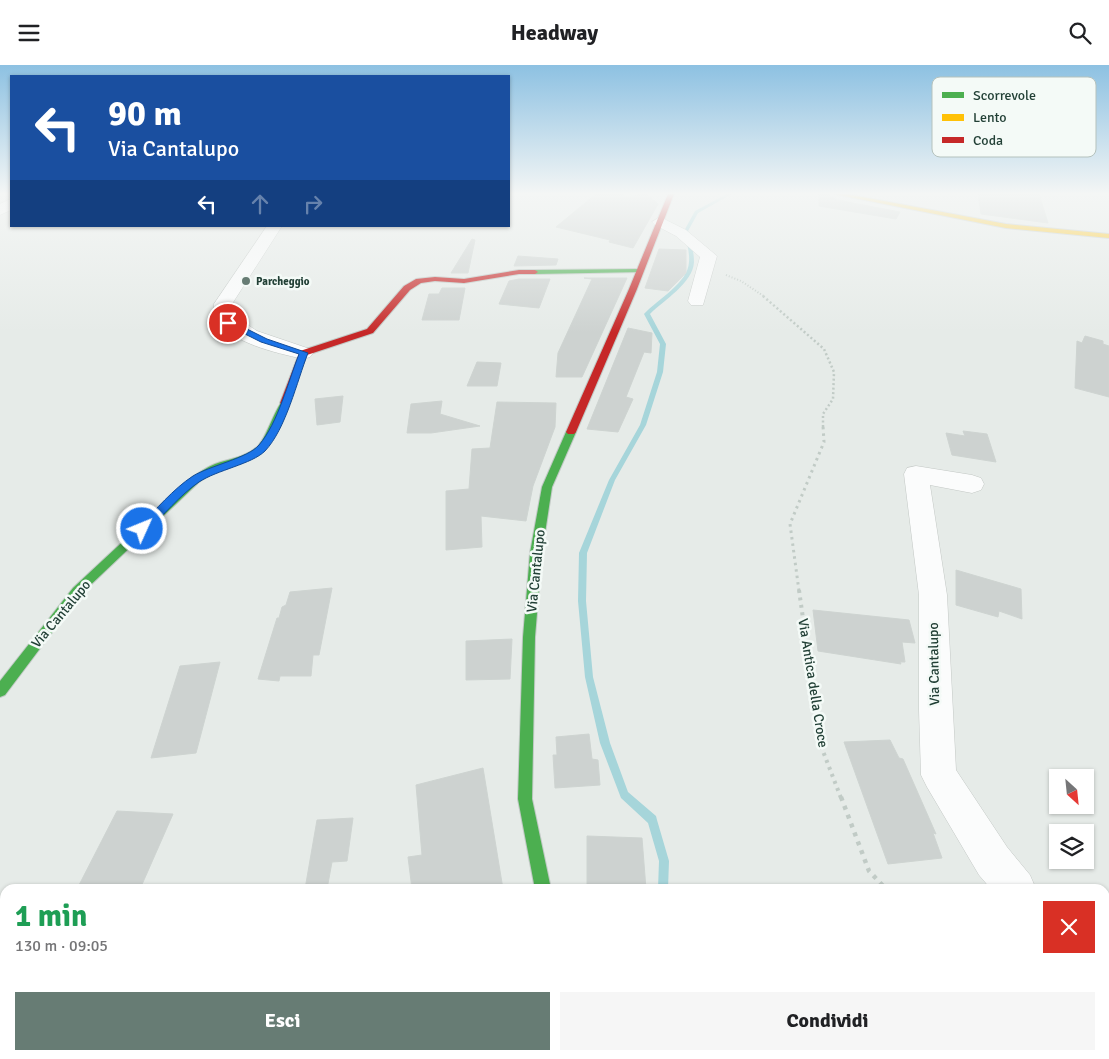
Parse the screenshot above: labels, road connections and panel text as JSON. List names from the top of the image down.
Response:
{
  "streets": {
    "street": ["Via Cantalupo"],
    "path": ["Via Antica della Croce"]
  },
  "places": ["Parcheggio"],
  "legend": ["Scorrevole", "Lento", "Coda"],
  "north": "bottom right",
  "page": {
    "header": "Headway",
    "turn": ["90 m", "Via Cantalupo"],
    "heading": ["1 min", "130 m · 09:05"],
    "buttons": ["Esci", "Condividi"]
  }
}
